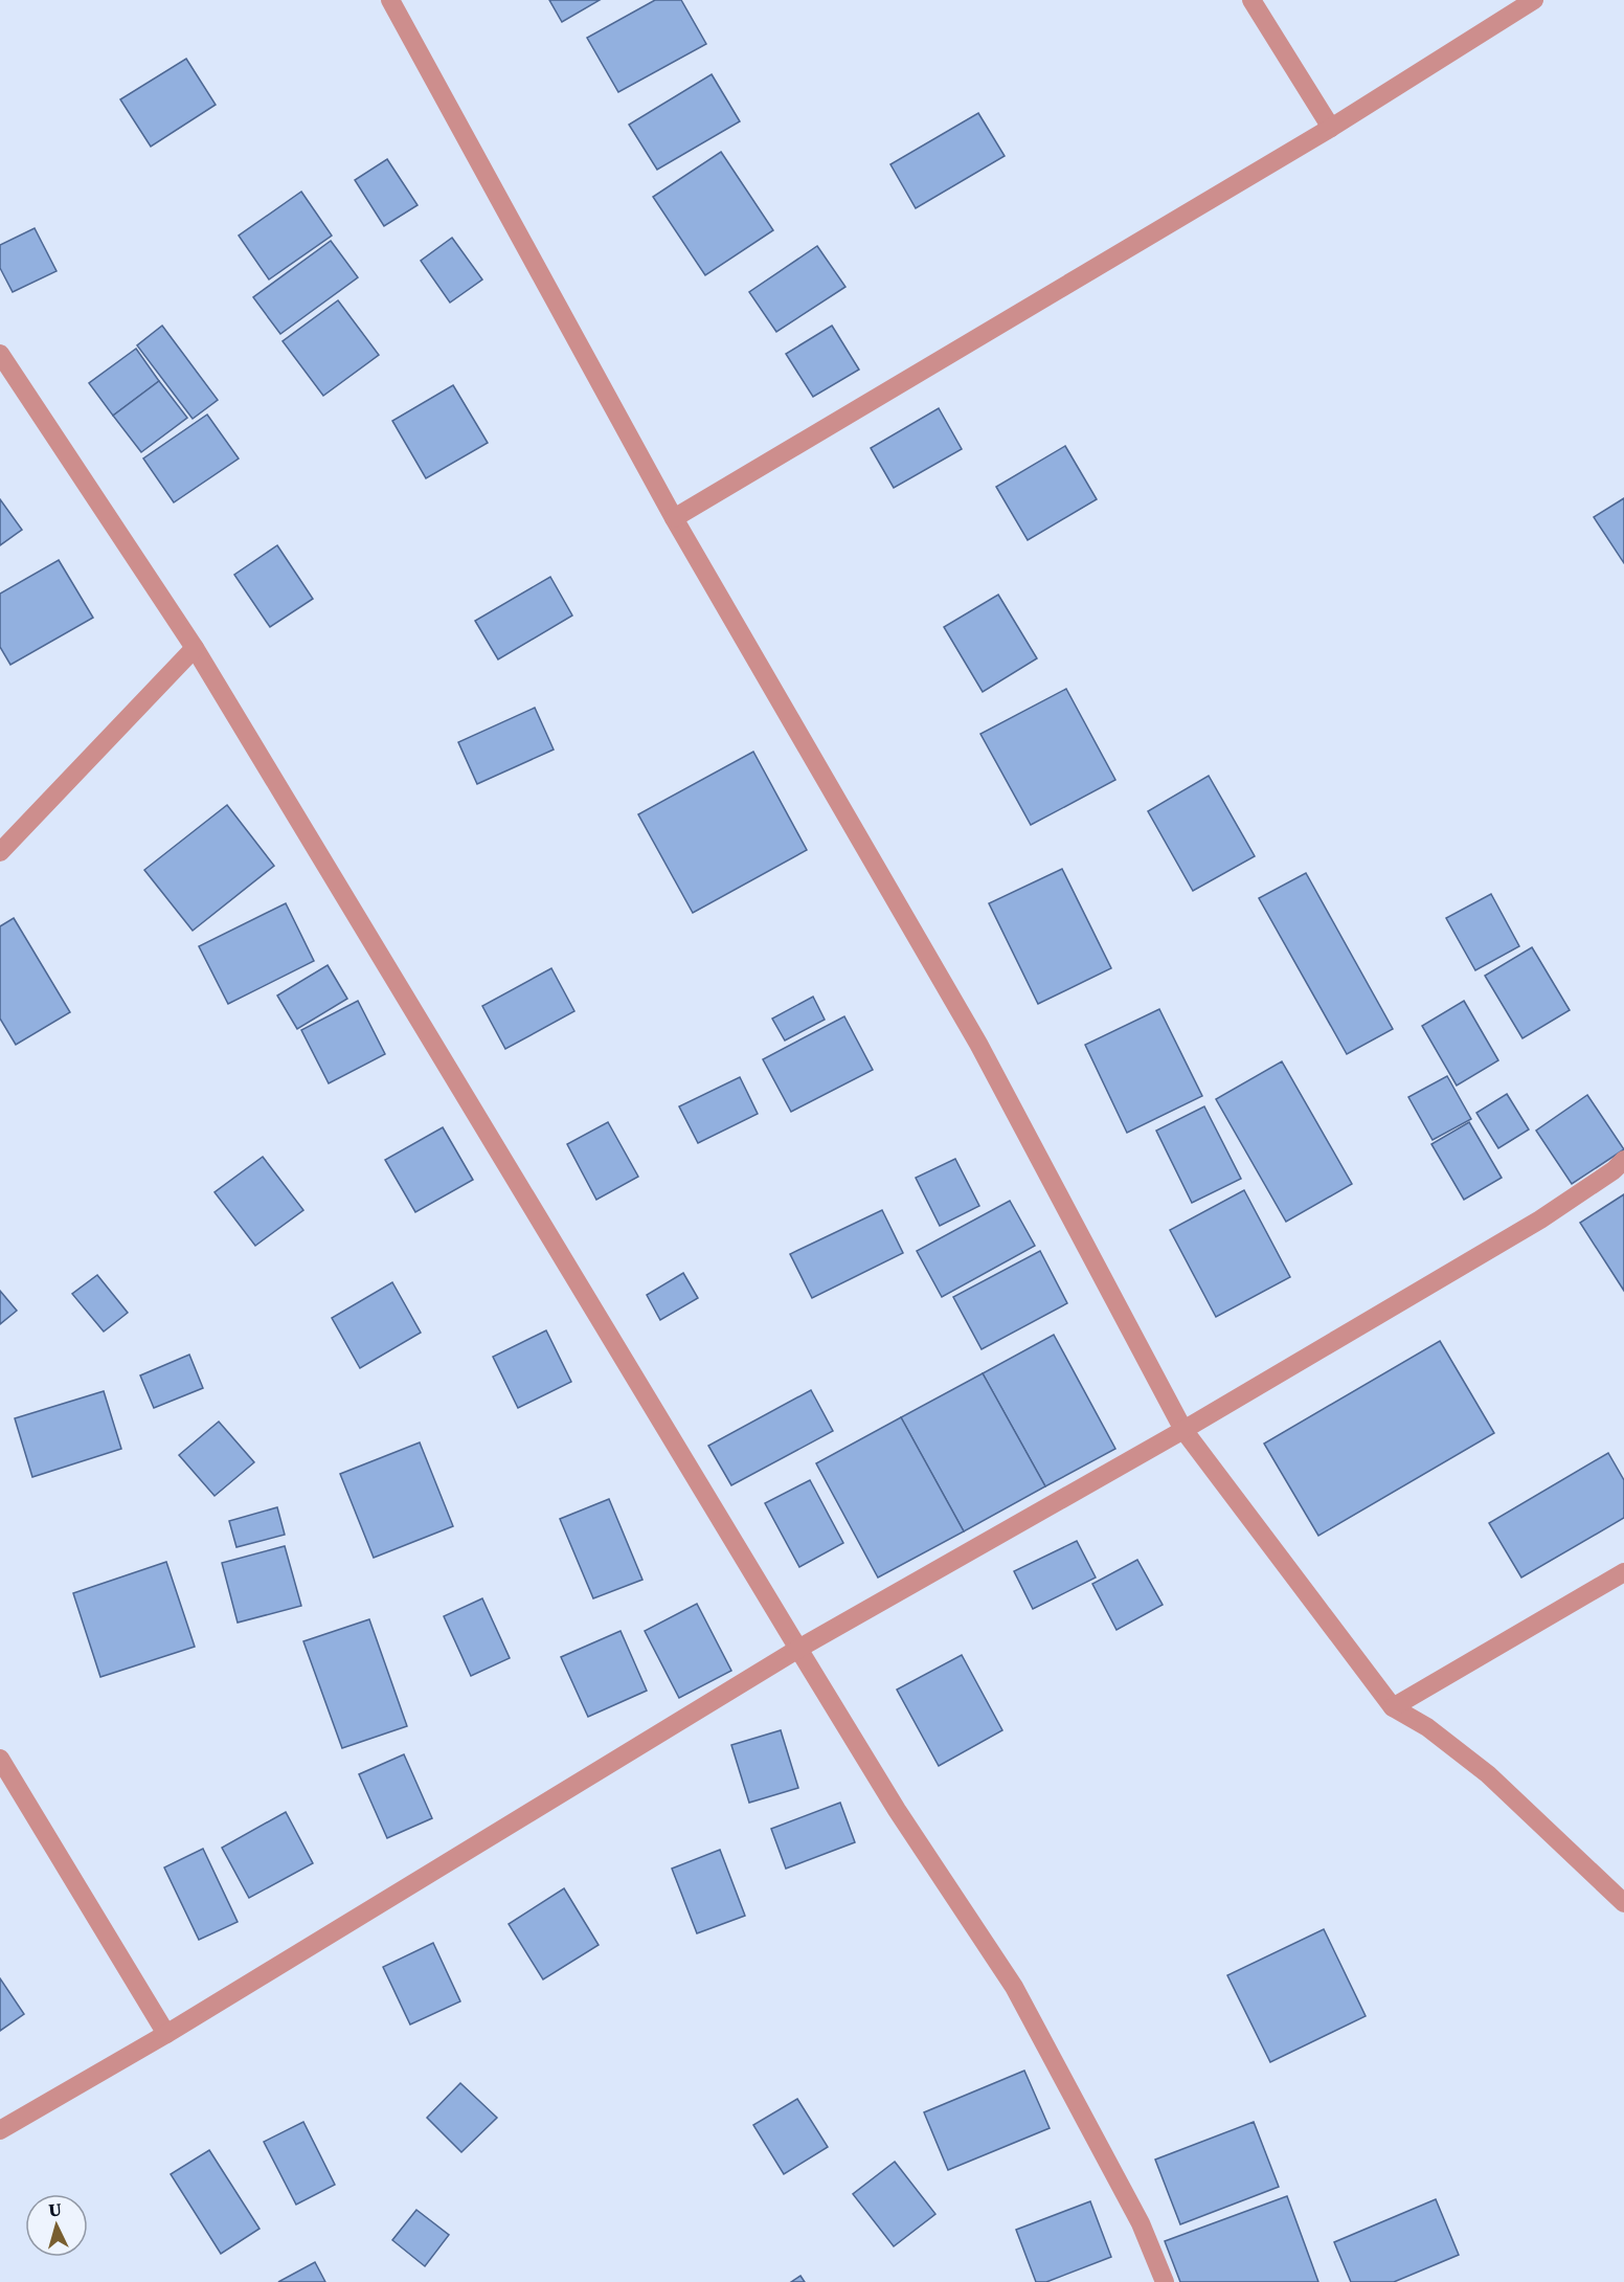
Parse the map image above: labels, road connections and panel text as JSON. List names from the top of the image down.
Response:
{
  "north": "top"
}
